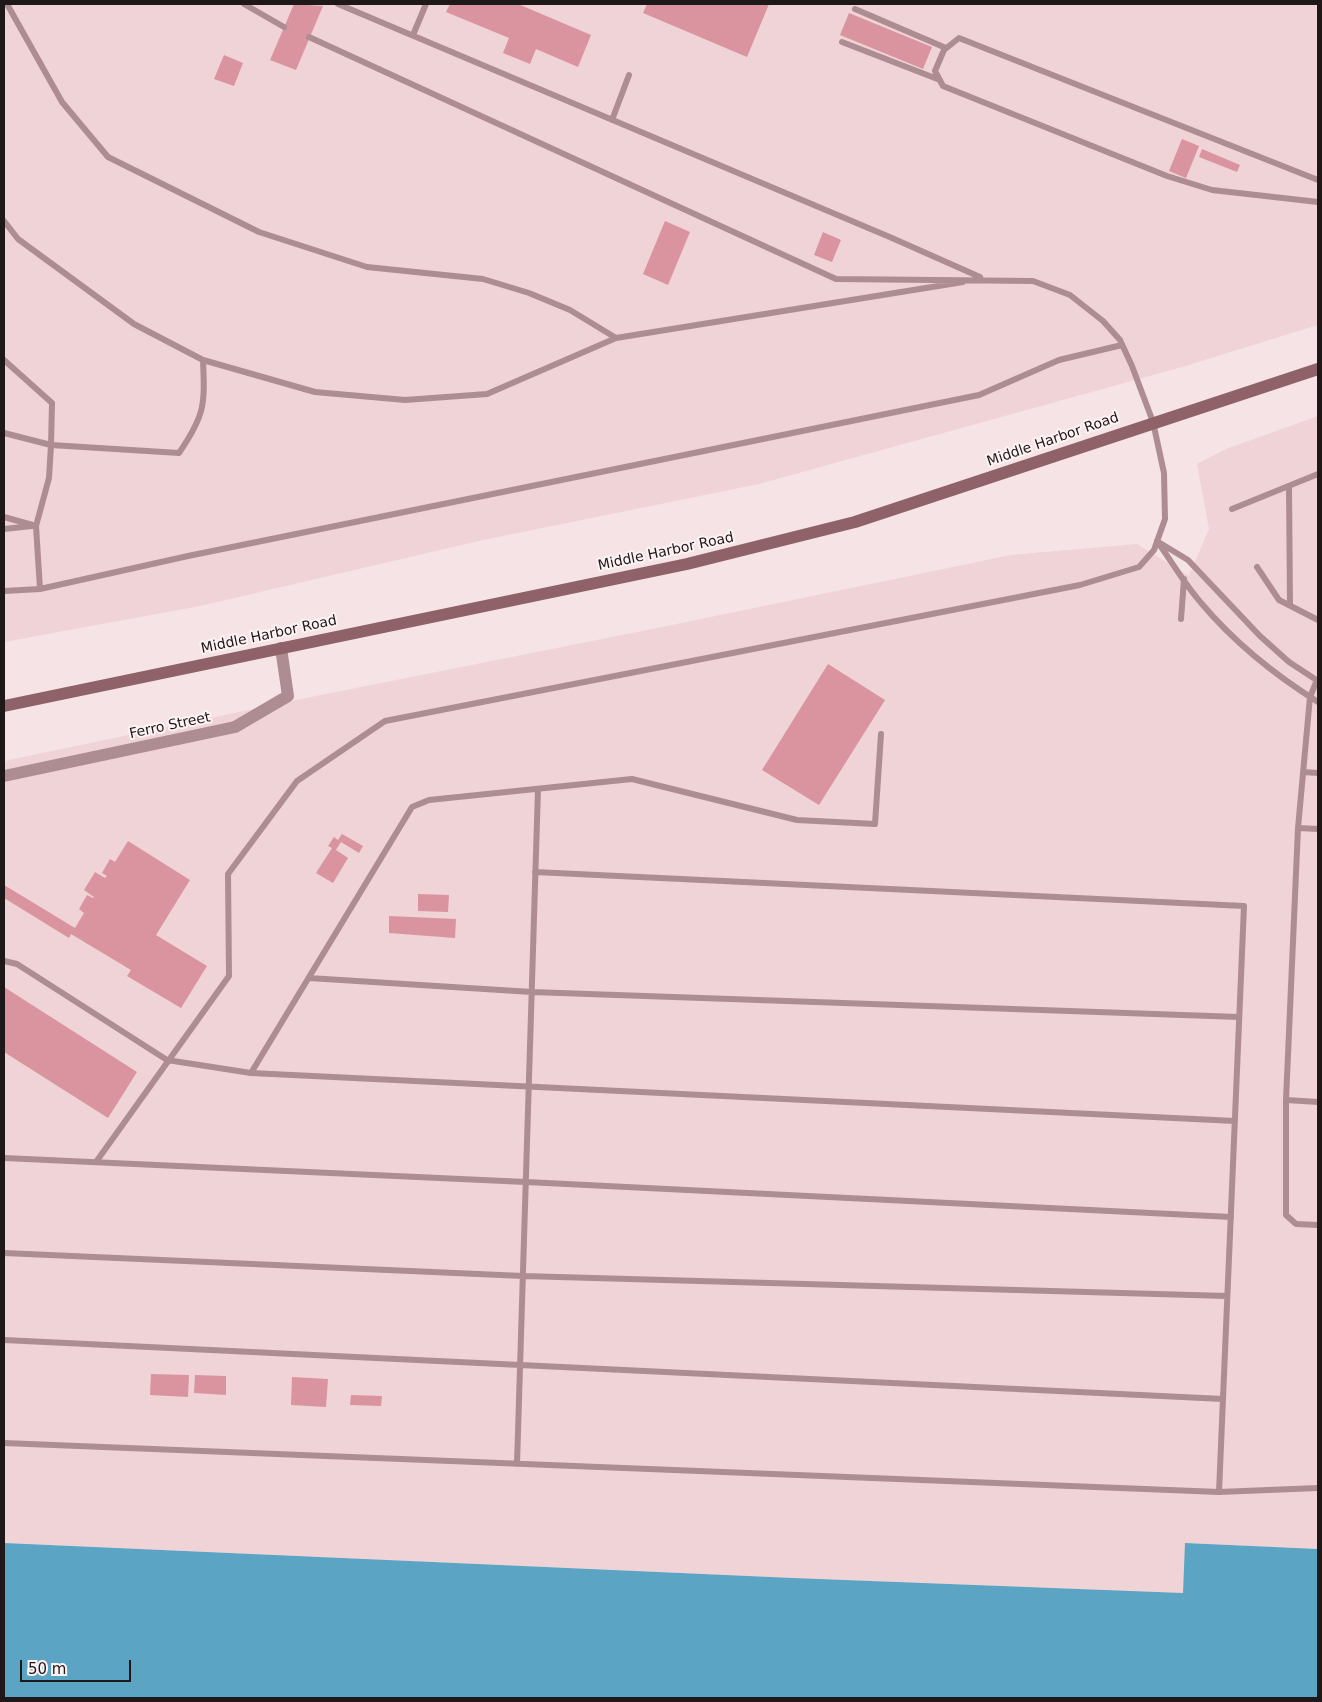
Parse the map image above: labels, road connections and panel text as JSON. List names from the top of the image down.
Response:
{
  "streets": {
    "main road": ["Middle Harbor Road"],
    "street": ["Ferro Street"]
  },
  "crossings": [
    ["Middle Harbor Road", "Ferro Street"]
  ],
  "scale_bar": "50 m"
}
